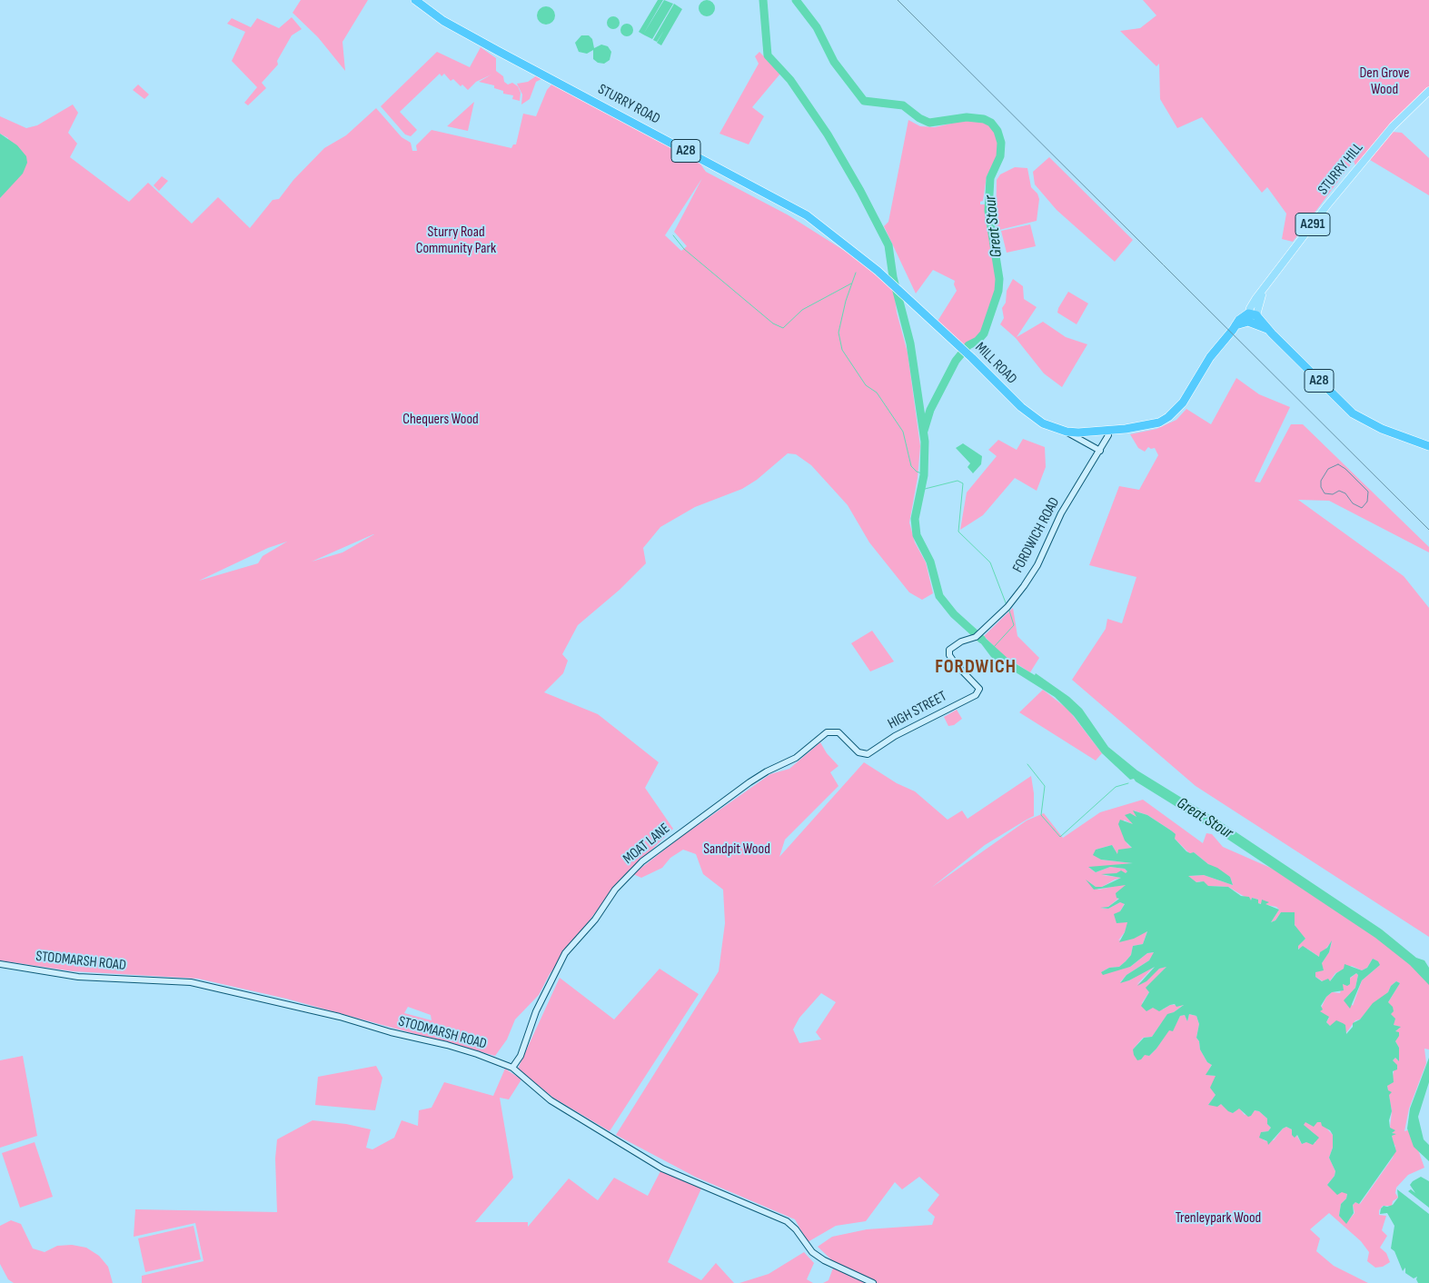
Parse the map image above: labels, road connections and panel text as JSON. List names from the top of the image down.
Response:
{
  "streets": {
    "highway": ["STURRY ROAD", "A28", "MILL ROAD"],
    "main road": ["STURRY HILL", "A291"],
    "street": [
      "FORDWICH ROAD",
      "HIGH STREET",
      "MOAT LANE",
      "STODMARSH ROAD"
    ]
  },
  "crossings": [
    ["STURRY ROAD", "MILL ROAD"],
    ["A28", "STURRY HILL"],
    ["A28", "MILL ROAD"],
    ["A28", "FORDWICH ROAD"],
    ["FORDWICH ROAD", "HIGH STREET"],
    ["HIGH STREET", "MOAT LANE"],
    ["MOAT LANE", "STODMARSH ROAD"]
  ],
  "districts": ["FORDWICH"],
  "water": ["Great Stour"],
  "parks": [
    "Den Grove Wood",
    "Sturry Road Community Park",
    "Chequers Wood",
    "Sandpit Wood",
    "Trenleypark Wood"
  ]
}
